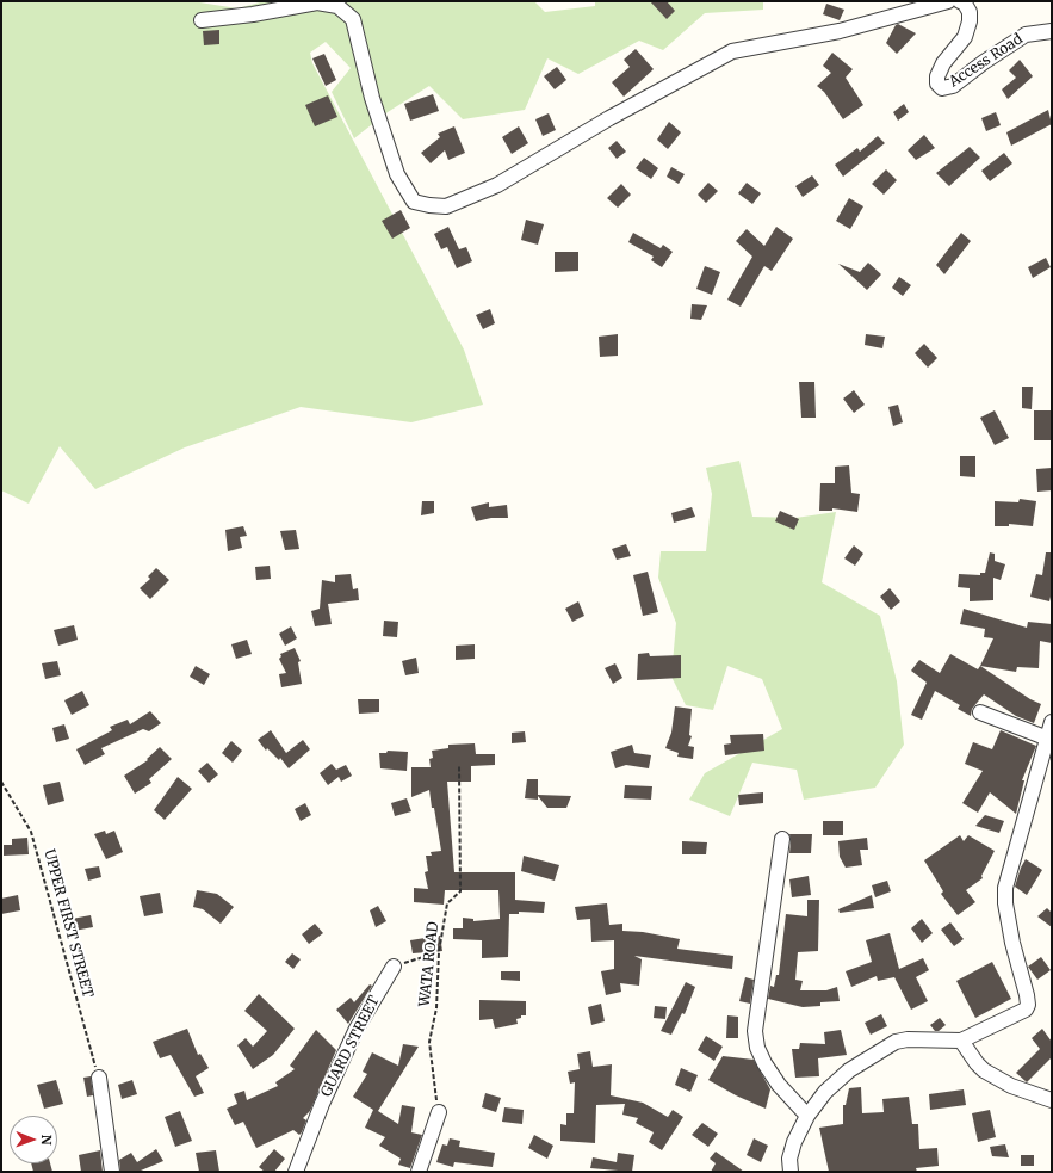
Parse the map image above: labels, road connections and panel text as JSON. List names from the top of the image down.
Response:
{
  "streets": {
    "street": ["Access Road", "GUARD STREET"],
    "path": ["UPPER FIRST STREET", "WATA ROAD"]
  },
  "north": "right"
}
